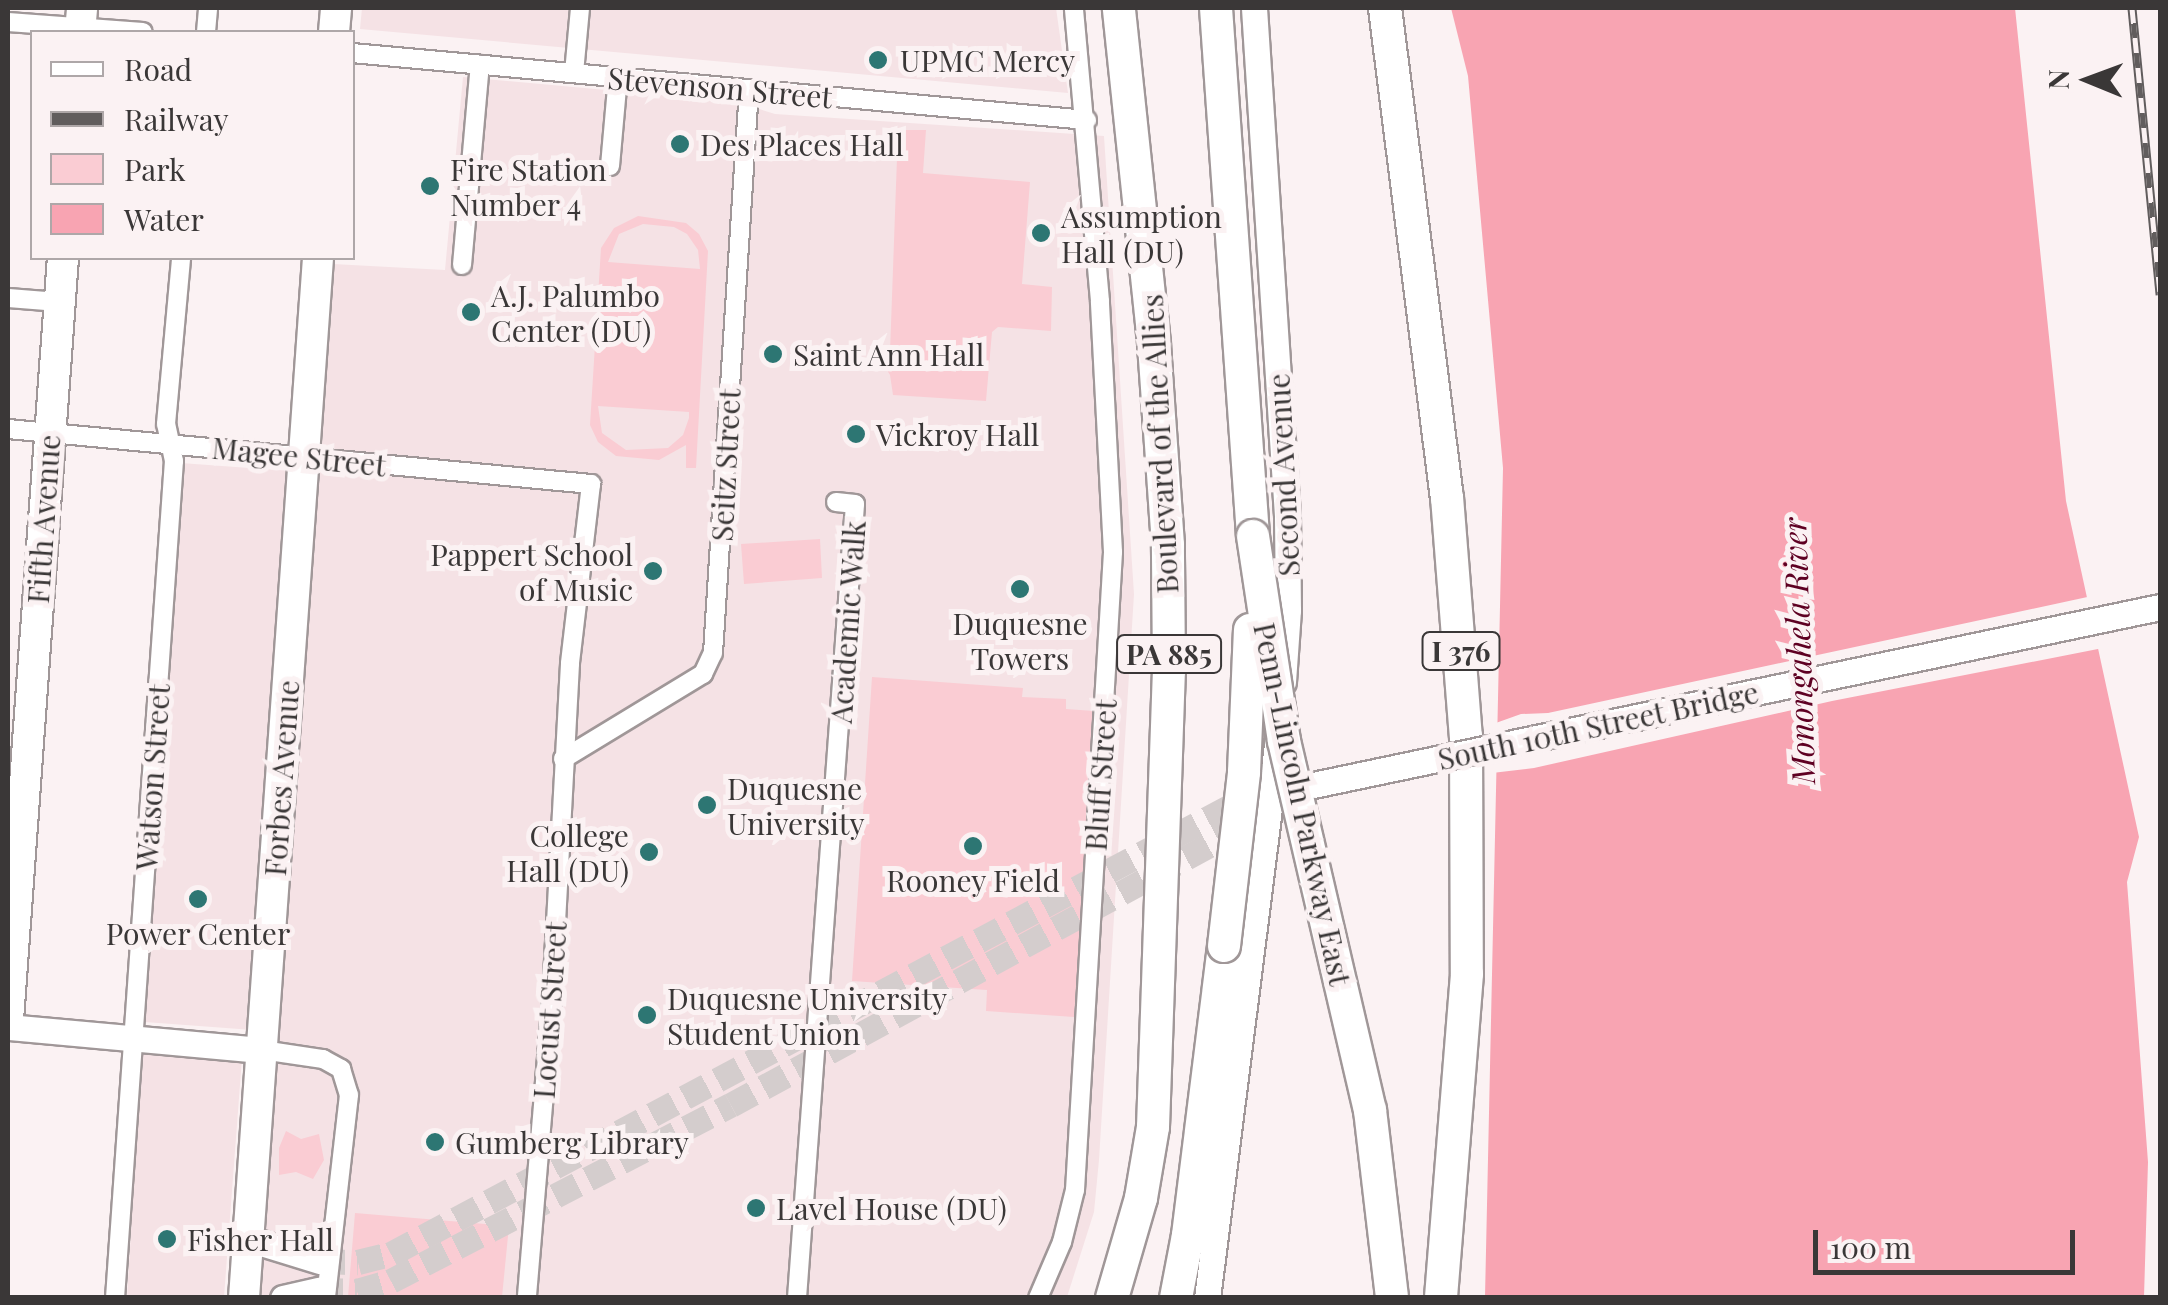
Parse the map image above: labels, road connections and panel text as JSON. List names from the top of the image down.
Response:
{
  "streets": {
    "highway": [
      "Boulevard of the Allies",
      "I 376",
      "PA 885",
      "Penn-Lincoln Parkway East"
    ],
    "main road": [
      "Second Avenue",
      "Fifth Avenue",
      "South 10th Street Bridge",
      "Forbes Avenue"
    ],
    "street": [
      "Stevenson Street",
      "Magee Street",
      "Seitz Street",
      "Academic Walk",
      "Bluff Street",
      "Watson Street",
      "Locust Street"
    ]
  },
  "crossings": [
    ["Stevenson Street", "Seitz Street"],
    ["Stevenson Street", "Bluff Street"],
    ["Magee Street", "Fifth Avenue"],
    ["Magee Street", "Watson Street"],
    ["Magee Street", "Forbes Avenue"],
    ["Magee Street", "Locust Street"],
    ["Seitz Street", "Locust Street"],
    ["Second Avenue", "South 10th Street Bridge"]
  ],
  "water": ["Monongahela River"],
  "places": [
    "UPMC Mercy",
    "Des Places Hall",
    "Fire Station Number 4",
    "Assumption Hall (DU)",
    "A.J. Palumbo Center (DU)",
    "Saint Ann Hall",
    "Vickroy Hall",
    "Pappert School of Music",
    "Duquesne Towers",
    "Duquesne University",
    "Rooney Field",
    "College Hall (DU)",
    "Power Center",
    "Duquesne University Student Union",
    "Gumberg Library",
    "Lavel House (DU)",
    "Fisher Hall"
  ],
  "legend": [
    "Road",
    "Railway",
    "Park",
    "Water"
  ],
  "scale_bar": "100 m",
  "north": "left"
}
